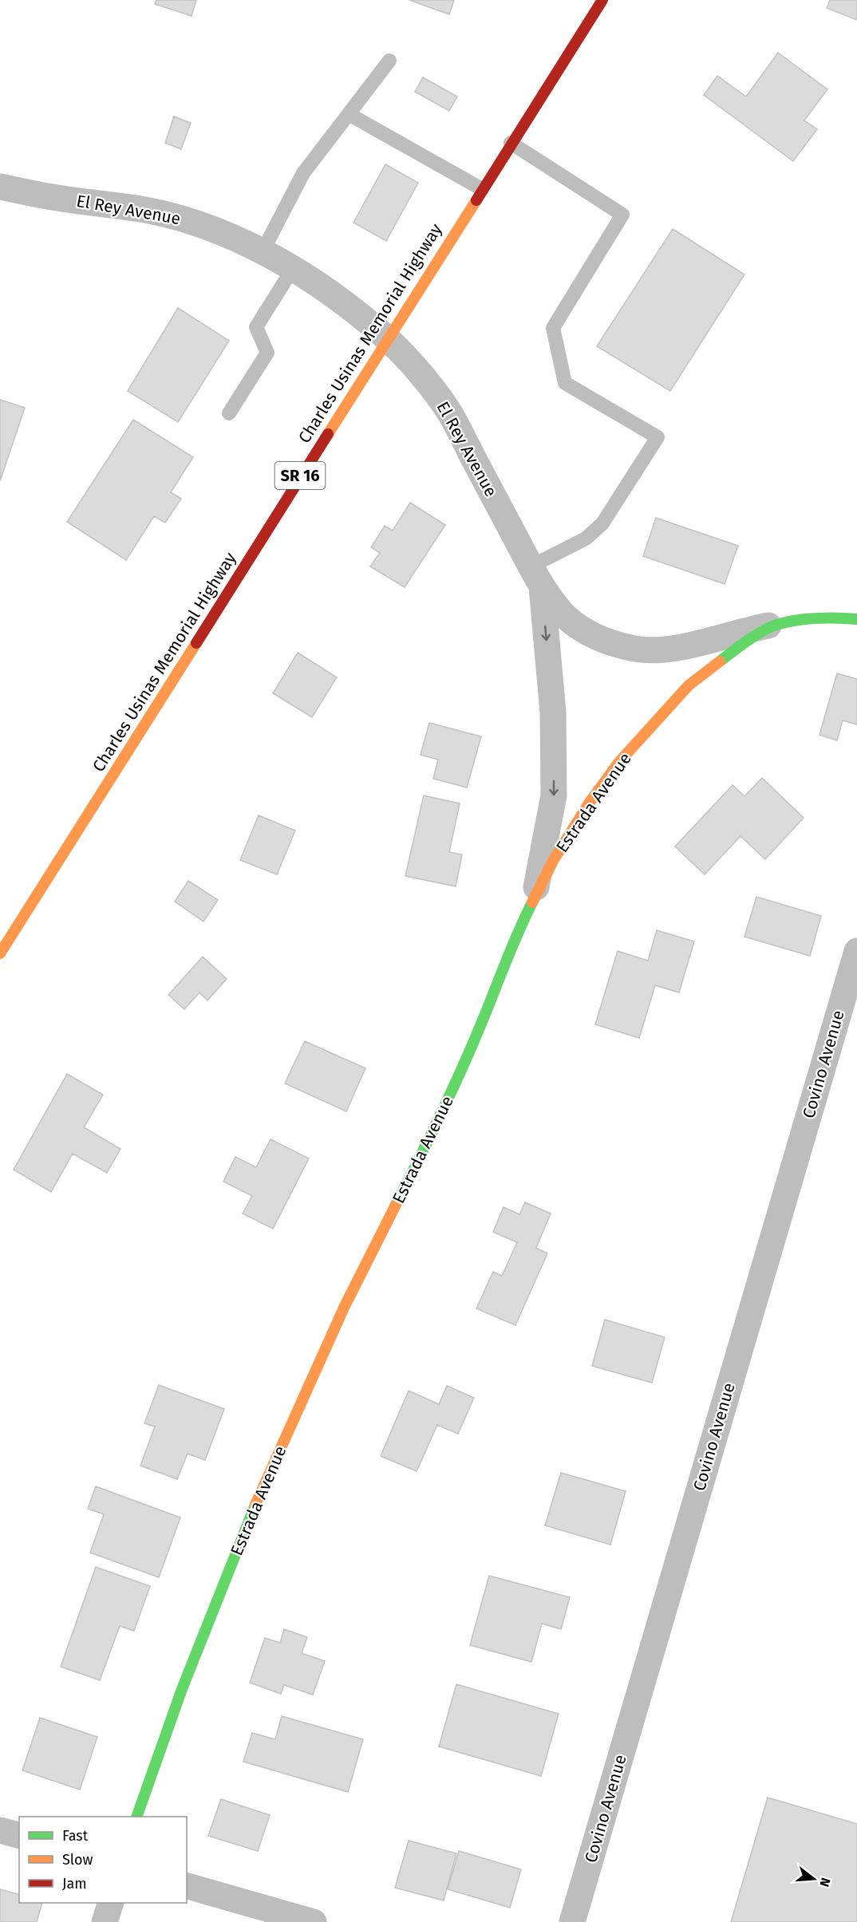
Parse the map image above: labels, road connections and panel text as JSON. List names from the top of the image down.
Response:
{
  "streets": {
    "main road": ["Charles Usinas Memorial Highway", "SR 16", "Estrada Avenue"],
    "street": ["El Rey Avenue", "Covino Avenue"]
  },
  "crossings": [
    ["El Rey Avenue", "Charles Usinas Memorial Highway"],
    ["El Rey Avenue", "Estrada Avenue"]
  ],
  "legend": ["Fast", "Slow", "Jam"],
  "north": "right"
}
